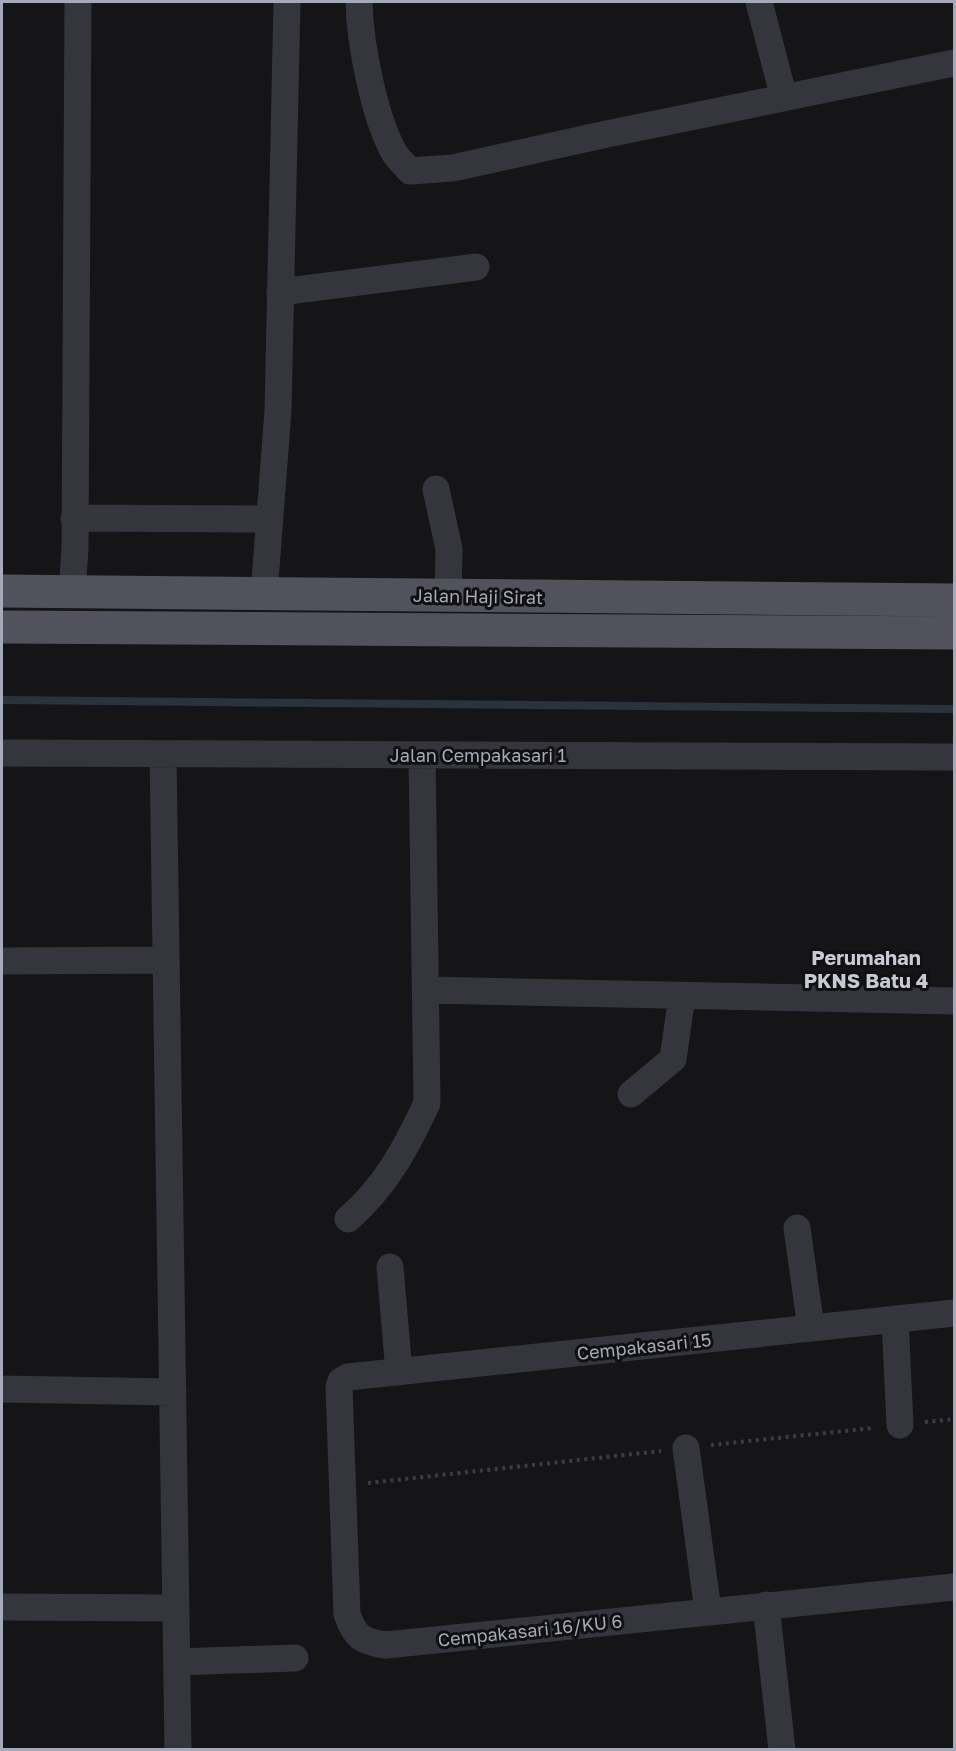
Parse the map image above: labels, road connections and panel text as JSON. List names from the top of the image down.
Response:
{
  "streets": {
    "main road": ["Jalan Haji Sirat"],
    "street": ["Jalan Cempakasari 1", "Cempakasari 15", "Cempakasari 16/KU 6"]
  },
  "crossings": [
    ["Cempakasari 15", "Cempakasari 16/KU 6"]
  ],
  "districts": ["Perumahan PKNS Batu 4"]
}
